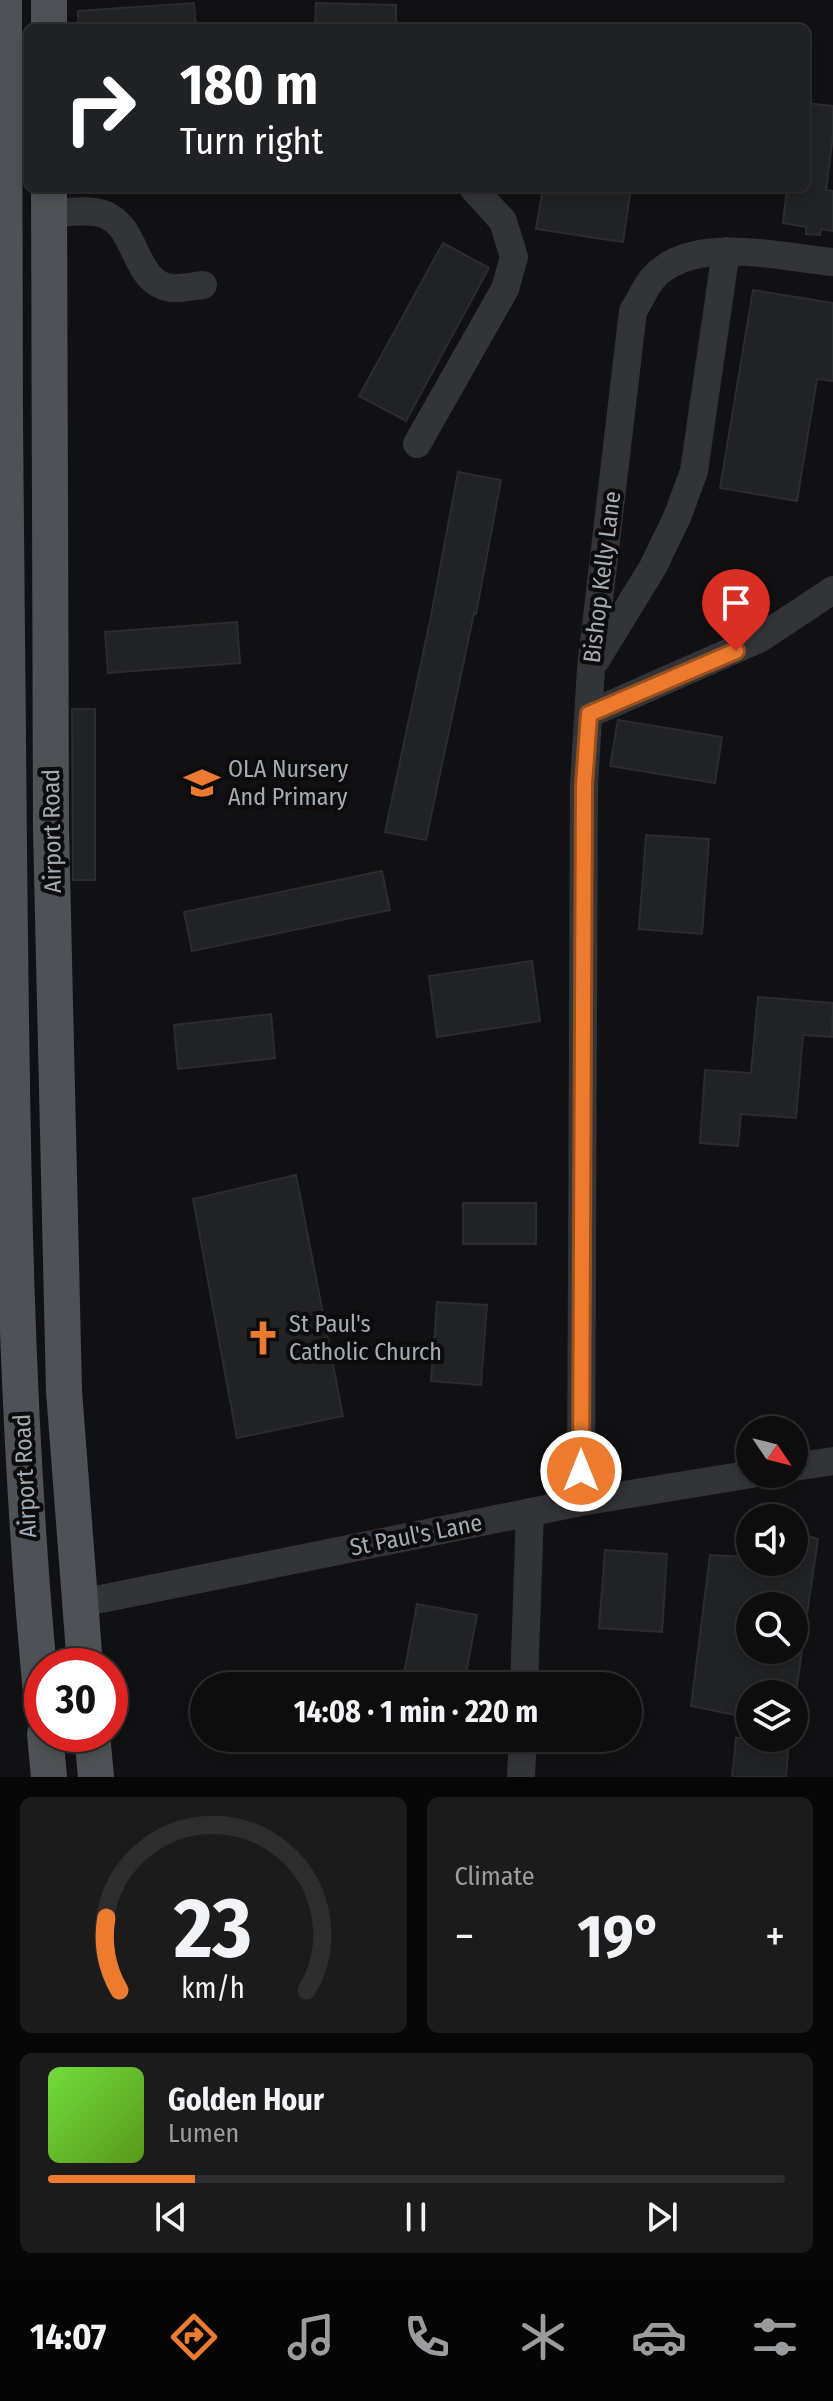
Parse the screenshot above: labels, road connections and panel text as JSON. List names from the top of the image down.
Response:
{
  "streets": {
    "main road": ["Airport Road"],
    "street": ["Bishop Kelly Lane", "St Paul's Lane"]
  },
  "crossings": [
    ["Bishop Kelly Lane", "St Paul's Lane"],
    ["Airport Road", "St Paul's Lane"]
  ],
  "places": {
    "school or university": ["OLA Nursery And Primary"],
    "church": ["St Paul's Catholic Church"]
  },
  "north": "bottom right",
  "page": {
    "turn": ["180 m", "Turn right"],
    "limit": "30",
    "trip": "14:08 · 1 min · 220 m",
    "tile": "Climate",
    "heat": ["−", "19°", "+"],
    "song": ["Golden Hour", "Lumen"],
    "tabs": "14:07",
    "gauge": ["23", "km/h"]
  }
}
